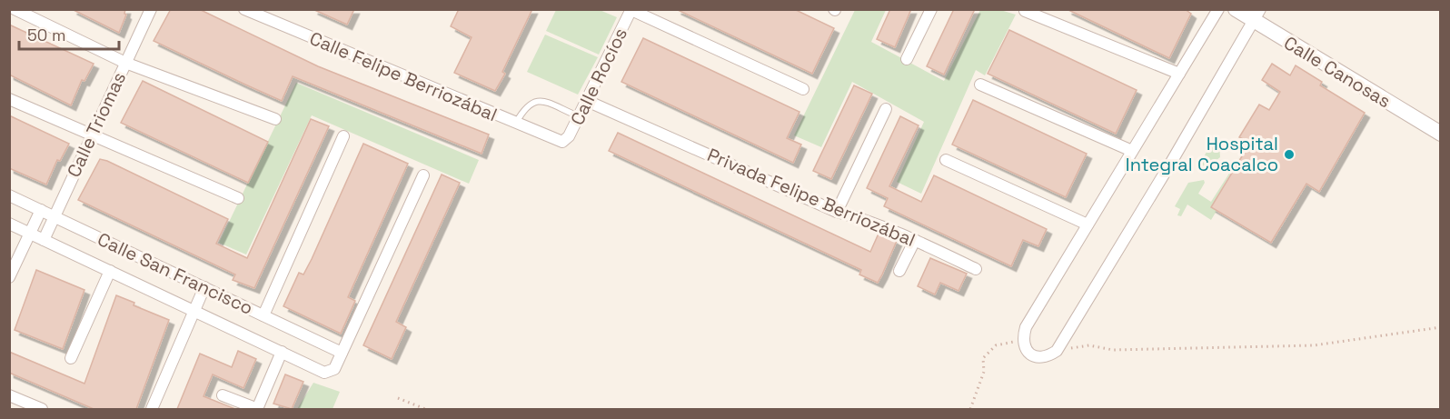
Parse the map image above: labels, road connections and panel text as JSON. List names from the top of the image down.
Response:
{
  "streets": {
    "street": [
      "Calle Canosas",
      "Calle Felipe Berriozábal",
      "Calle Rocíos",
      "Calle Triomas",
      "Privada Felipe Berriozábal",
      "Calle San Francisco"
    ]
  },
  "crossings": [
    ["Calle Felipe Berriozábal", "Calle Rocíos"],
    ["Calle Rocíos", "Privada Felipe Berriozábal"],
    ["Calle Triomas", "Calle San Francisco"]
  ],
  "places": ["Hospital Integral Coacalco"],
  "scale_bar": "50 m"
}
